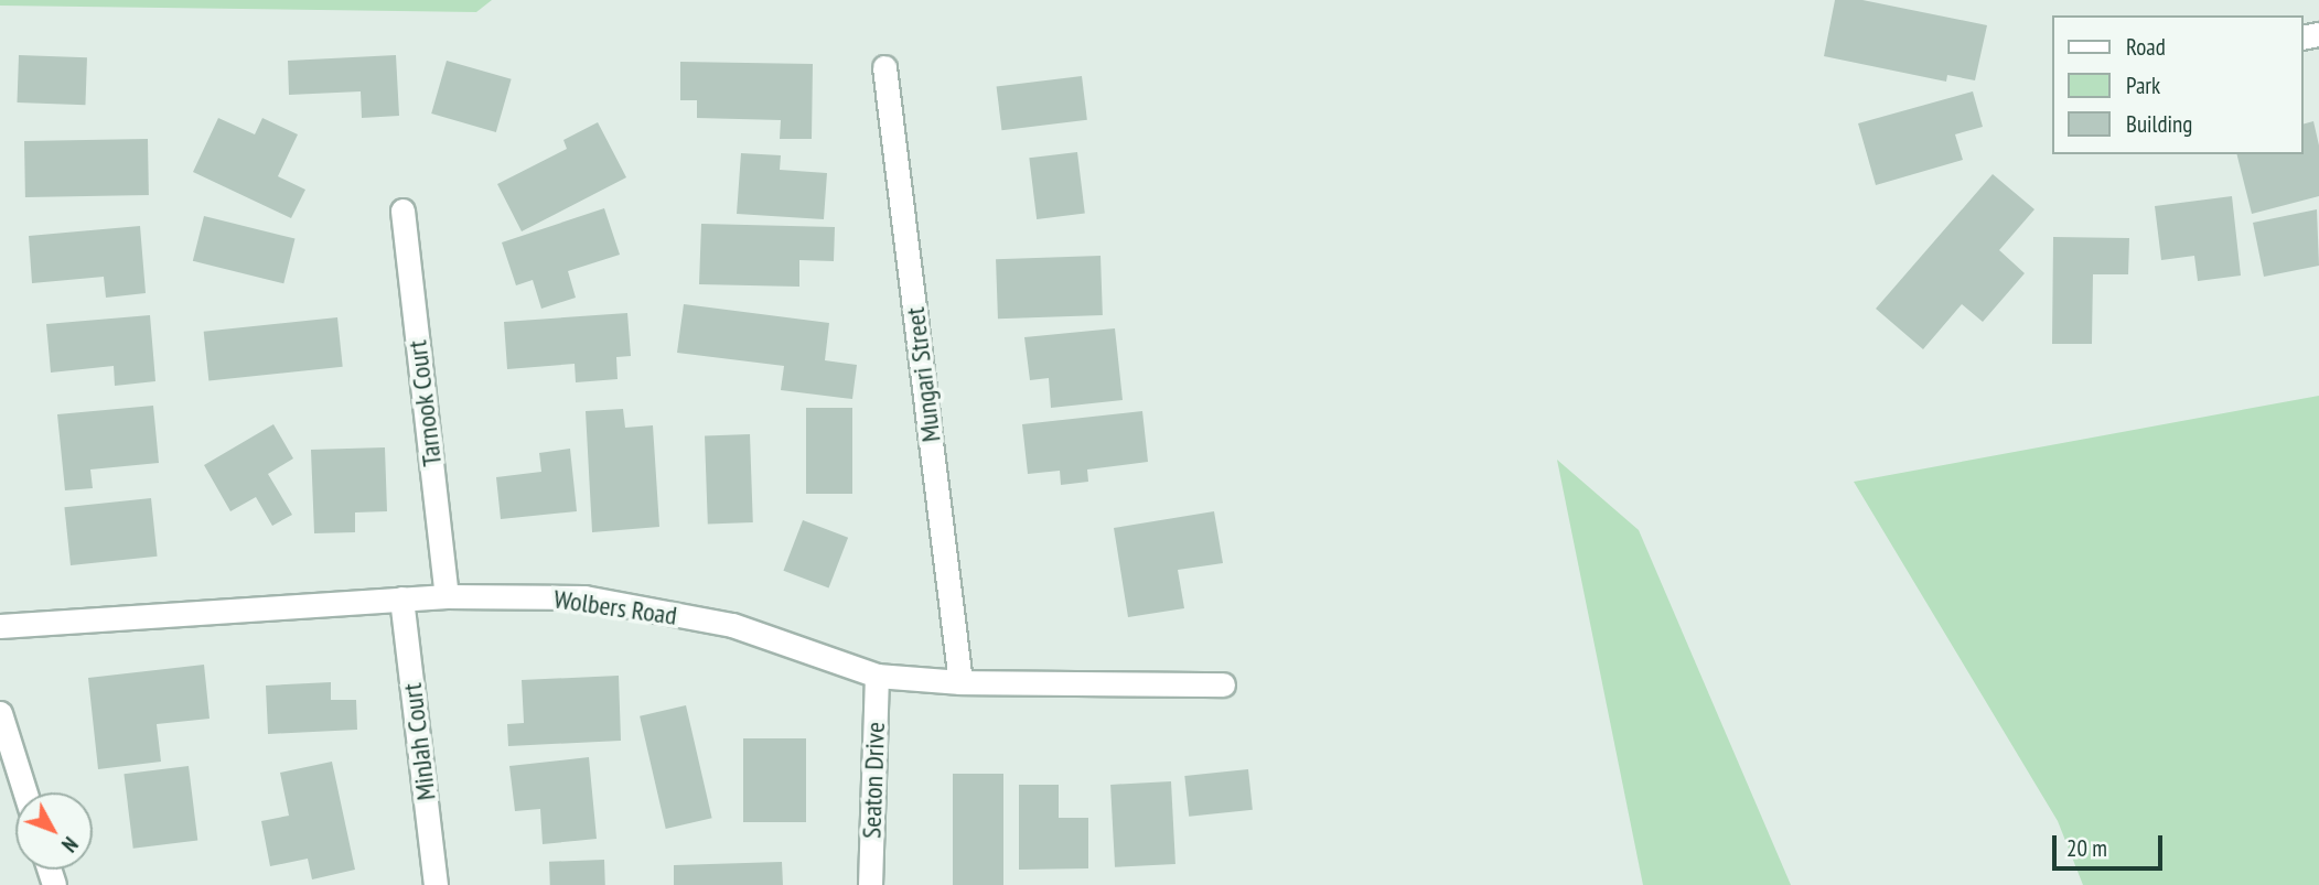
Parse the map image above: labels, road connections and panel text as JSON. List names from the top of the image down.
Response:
{
  "streets": {
    "street": [
      "Mungari Street",
      "Tarnook Court",
      "Wolbers Road",
      "MinJah Court",
      "Seaton Drive"
    ]
  },
  "crossings": [
    ["Mungari Street", "Wolbers Road"],
    ["Tarnook Court", "Wolbers Road"],
    ["Wolbers Road", "MinJah Court"],
    ["Wolbers Road", "Seaton Drive"]
  ],
  "legend": ["Road", "Park", "Building"],
  "scale_bar": "20 m",
  "north": "bottom right"
}
